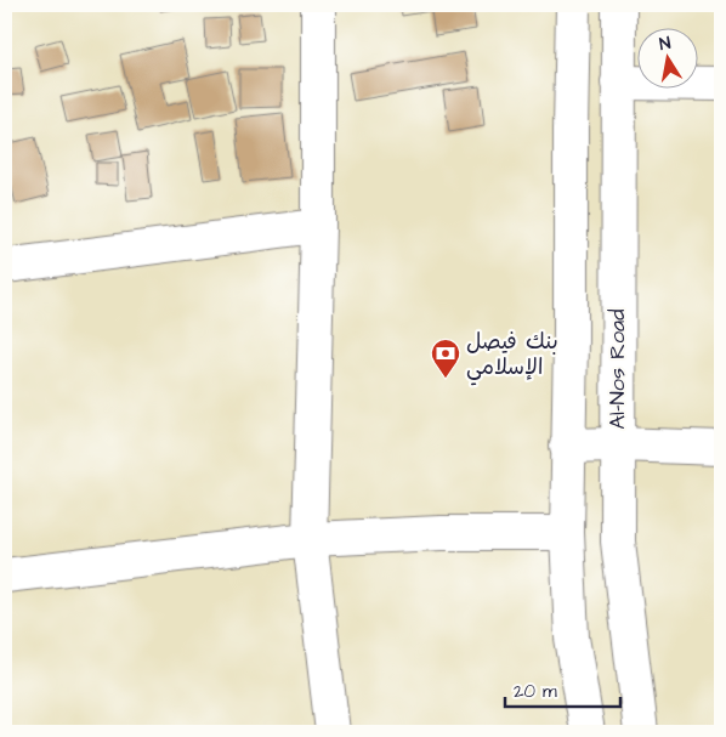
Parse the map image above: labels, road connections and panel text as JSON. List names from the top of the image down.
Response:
{
  "streets": {
    "street": ["Al-Nos Road"]
  },
  "places": {
    "bank": ["بنك فيصل الإسلامي"]
  },
  "scale_bar": "20 m",
  "north": "top"
}
